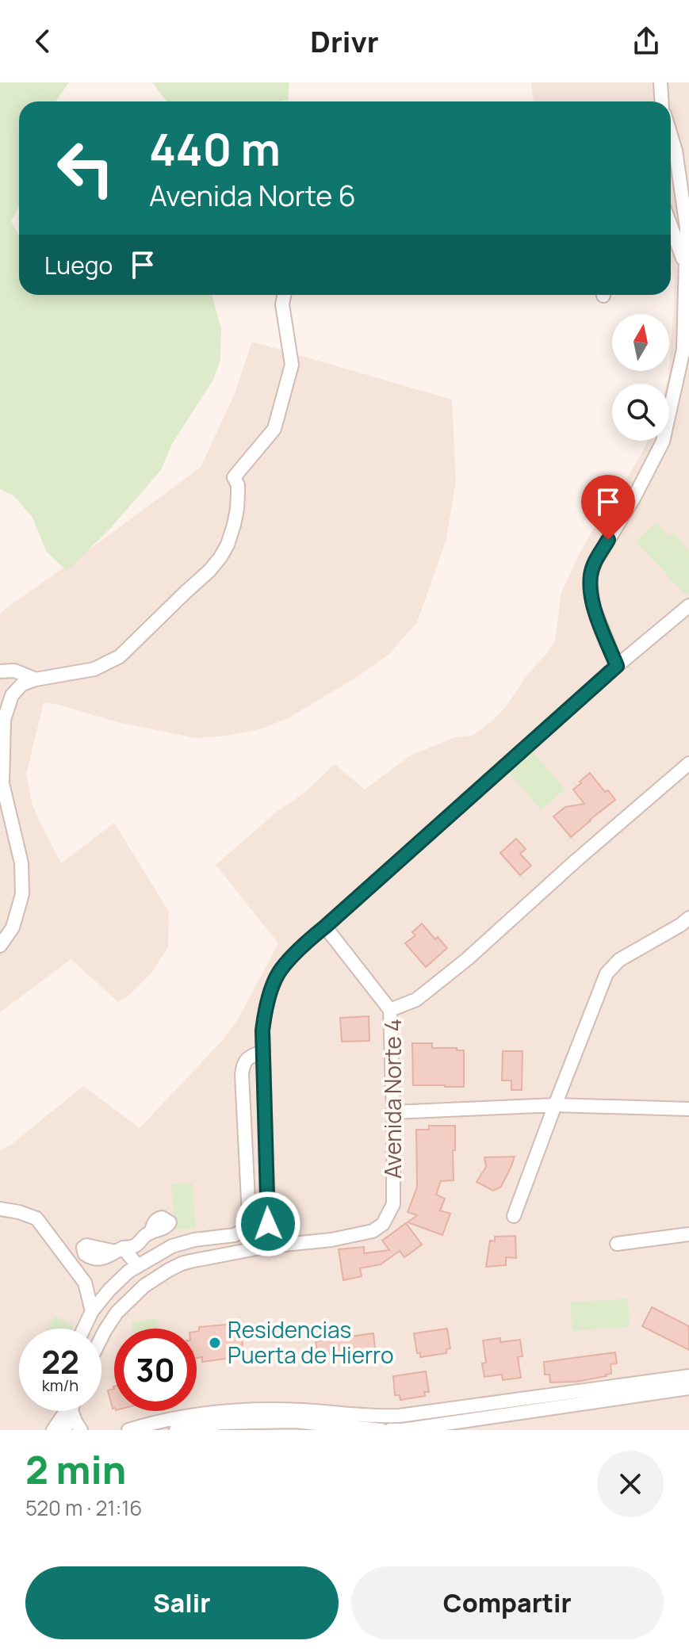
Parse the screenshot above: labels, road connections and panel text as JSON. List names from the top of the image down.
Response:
{
  "streets": {
    "street": ["Avenida Norte 4"]
  },
  "places": ["Residencias Puerta de Hierro"],
  "north": "top",
  "page": {
    "header": "Drivr",
    "turn": ["440 m", "Avenida Norte 6"],
    "then": "Luego",
    "speed": "22 km/h",
    "limit": "30",
    "heading": ["2 min", "520 m · 21:16"],
    "buttons": ["Salir", "Compartir"]
  }
}
